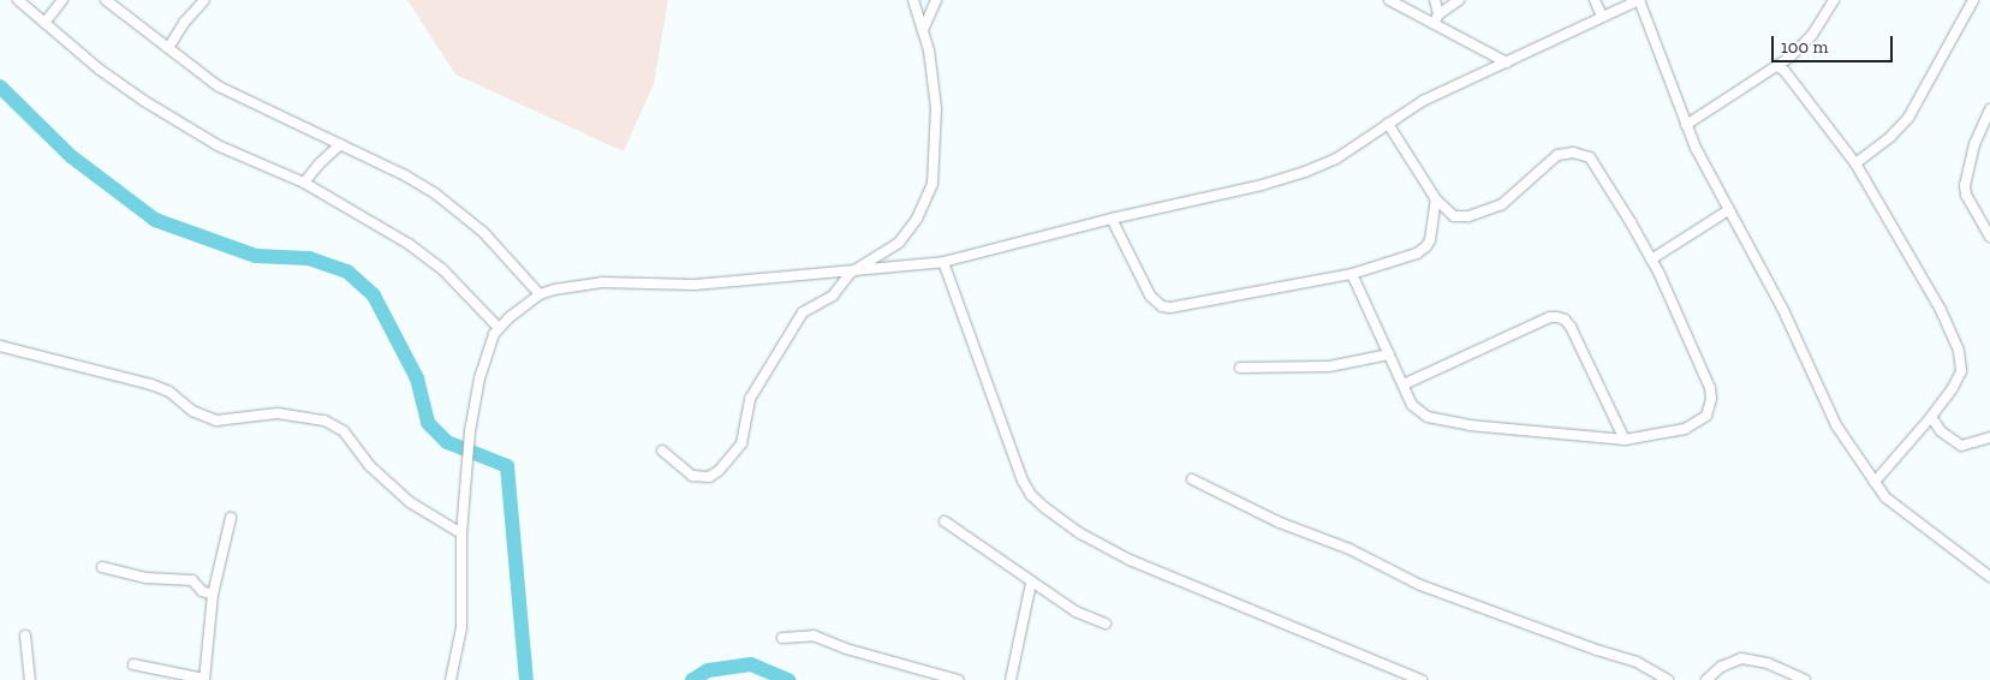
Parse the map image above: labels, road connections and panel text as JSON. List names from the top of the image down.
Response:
{
  "scale_bar": "100 m"
}
